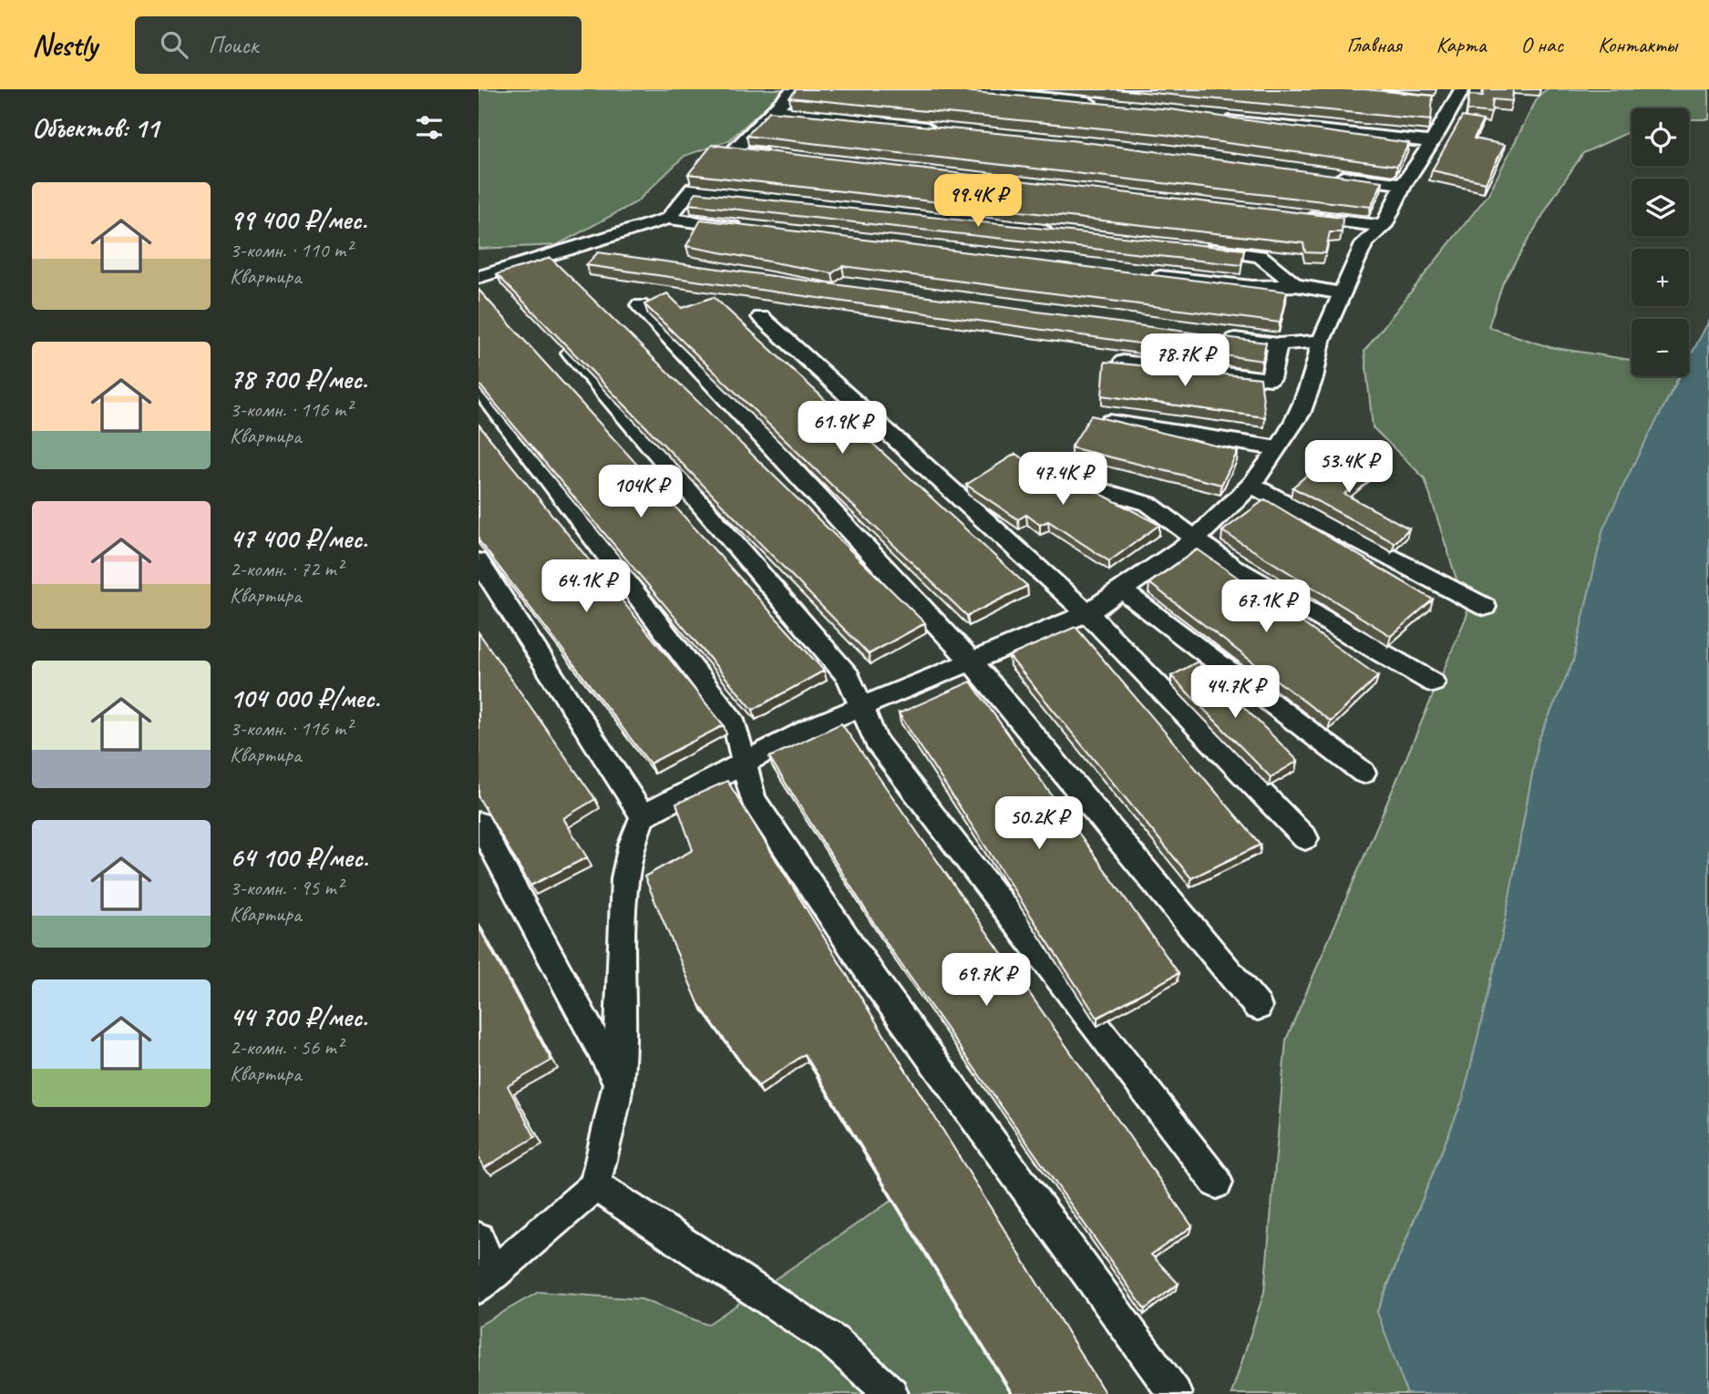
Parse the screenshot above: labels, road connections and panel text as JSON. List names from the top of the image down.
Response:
{
  "page": {
    "header": "Nestly",
    "search": "Поиск",
    "nav": [
      "Главная",
      "Карта",
      "О нас",
      "Контакты"
    ],
    "heading": "Объектов: 11",
    "map_buttons": ["+", "−"],
    "list": [
      {
        "name": "99 400 ₽/мес.",
        "note": "3-комн. · 110 m² · Квартира"
      },
      {
        "name": "78 700 ₽/мес.",
        "note": "3-комн. · 116 m² · Квартира"
      },
      {
        "name": "47 400 ₽/мес.",
        "note": "2-комн. · 72 m² · Квартира"
      },
      {
        "name": "104 000 ₽/мес.",
        "note": "3-комн. · 116 m² · Квартира"
      },
      {
        "name": "64 100 ₽/мес.",
        "note": "3-комн. · 95 m² · Квартира"
      },
      {
        "name": "44 700 ₽/мес.",
        "note": "2-комн. · 56 m² · Квартира"
      }
    ],
    "price": [
      "99.4K ₽",
      "78.7K ₽",
      "61.9K ₽",
      "53.4K ₽",
      "47.4K ₽",
      "104K ₽",
      "64.1K ₽",
      "67.1K ₽",
      "44.7K ₽",
      "50.2K ₽",
      "69.7K ₽"
    ]
  }
}
